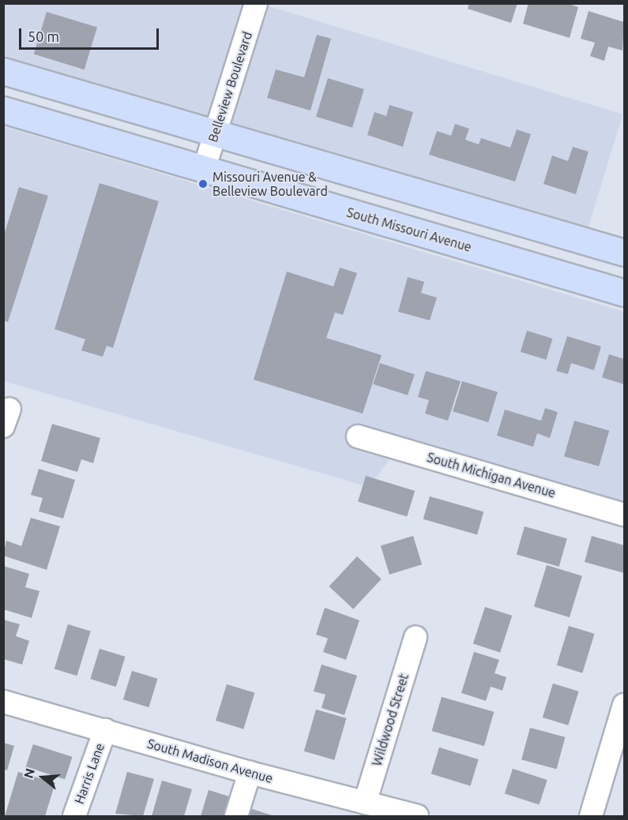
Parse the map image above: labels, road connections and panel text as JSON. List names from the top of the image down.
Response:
{
  "streets": {
    "main road": ["South Missouri Avenue"],
    "street": [
      "Belleview Boulevard",
      "South Michigan Avenue",
      "Wildwood Street",
      "South Madison Avenue",
      "Harris Lane"
    ]
  },
  "crossings": [
    ["Belleview Boulevard", "South Missouri Avenue"],
    ["Wildwood Street", "South Madison Avenue"],
    ["South Madison Avenue", "Harris Lane"]
  ],
  "places": ["Missouri Avenue & Belleview Boulevard"],
  "scale_bar": "50 m",
  "north": "left"
}
